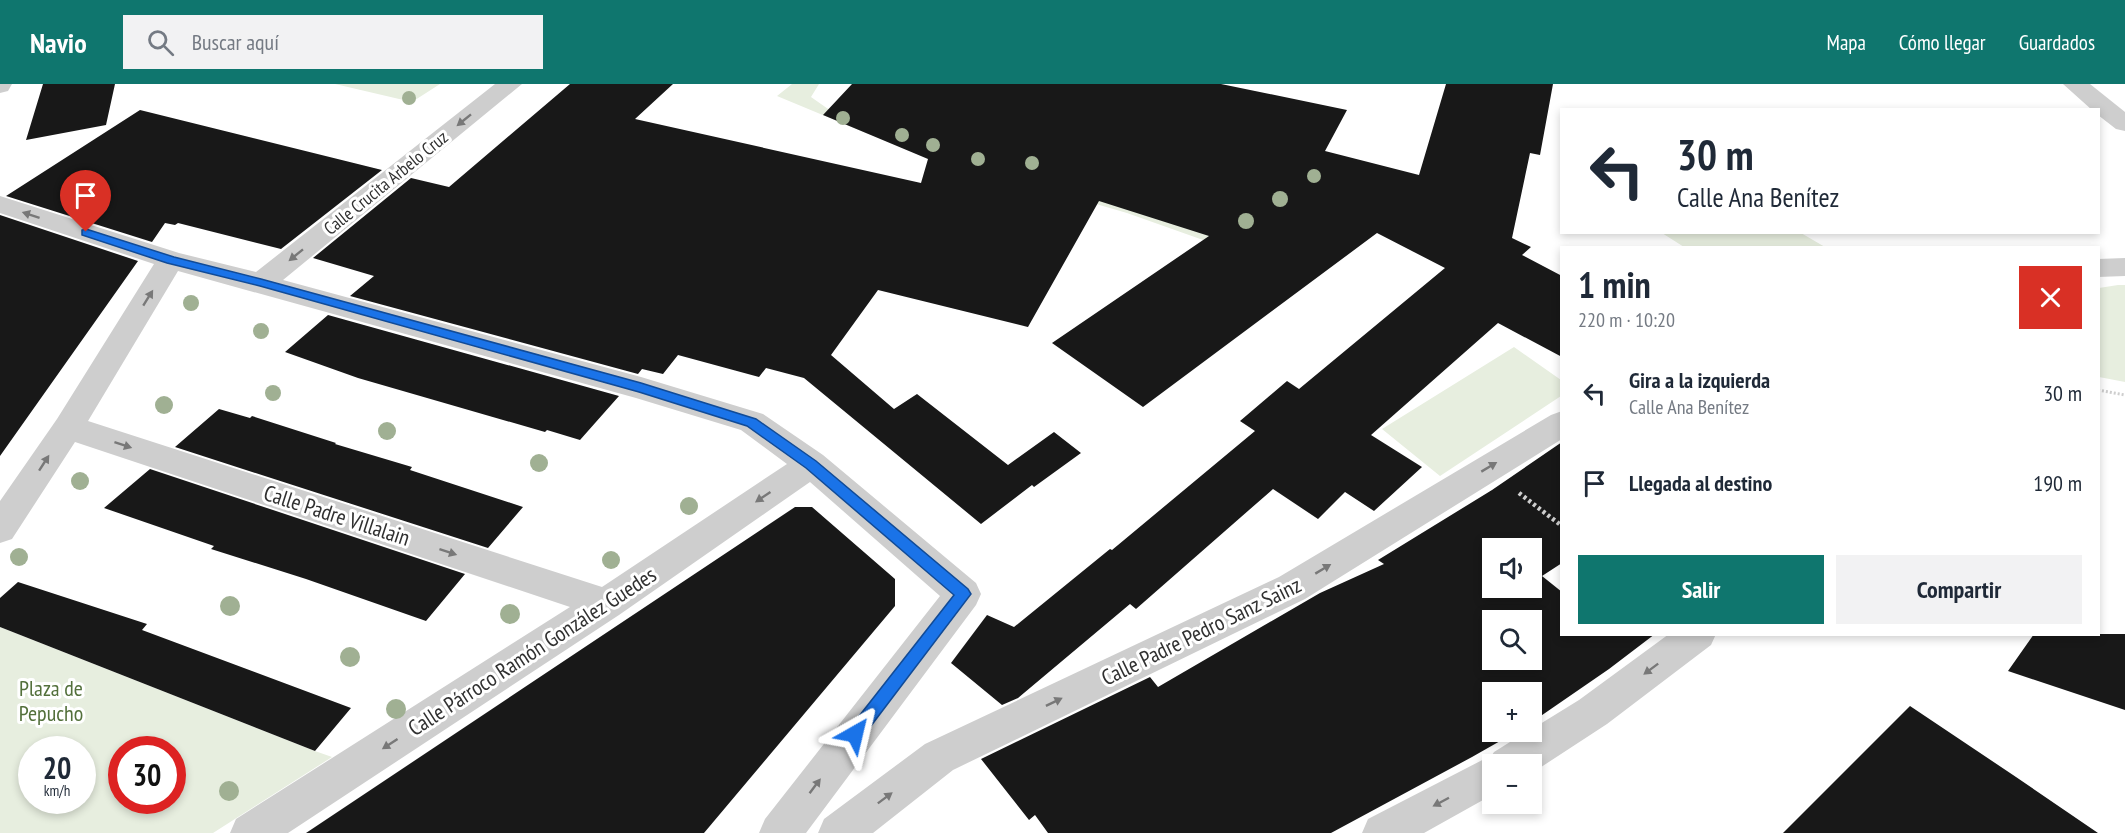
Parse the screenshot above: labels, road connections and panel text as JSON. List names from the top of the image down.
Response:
{
  "streets": {
    "street": [
      "Calle Crucita Arbelo Cruz",
      "Calle Padre Villalain",
      "Calle Padre Pedro Sanz Sainz",
      "Calle Párroco Ramón González Guedes"
    ]
  },
  "crossings": [
    ["Calle Padre Villalain", "Calle Párroco Ramón González Guedes"]
  ],
  "one_way": ["Calle Crucita Arbelo Cruz", "Calle Párroco Ramón González Guedes"],
  "parks": ["Plaza de Pepucho"],
  "page": {
    "header": "Navio",
    "search": "Buscar aquí",
    "nav": ["Mapa", "Cómo llegar", "Guardados"],
    "turn": ["30 m", "Calle Ana Benítez"],
    "heading": ["1 min", "220 m · 10:20"],
    "list": [
      {
        "name": "Gira a la izquierda",
        "note": "Calle Ana Benítez",
        "value": "30 m"
      },
      {
        "name": "Llegada al destino",
        "value": "190 m"
      }
    ],
    "map_buttons": ["+", "−"],
    "buttons": ["Salir", "Compartir"],
    "speed": "20 km/h",
    "limit": "30"
  }
}
